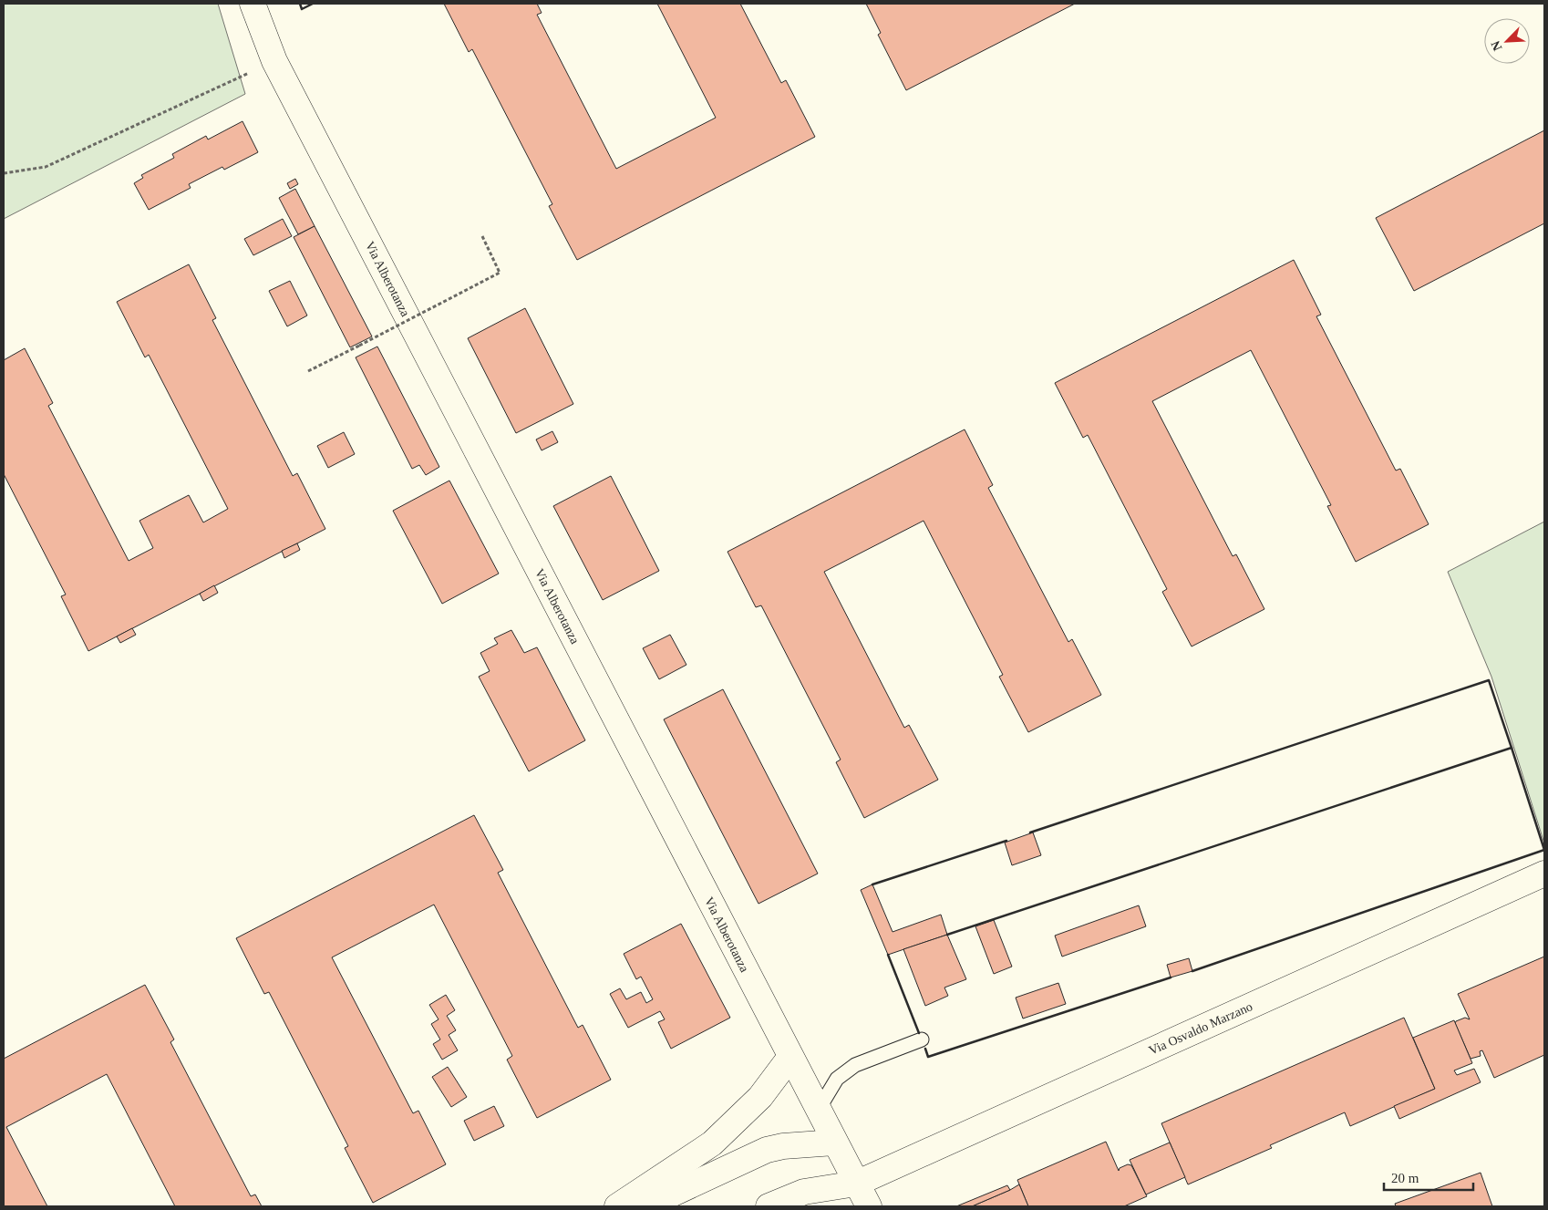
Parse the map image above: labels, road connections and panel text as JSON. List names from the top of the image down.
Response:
{
  "streets": {
    "street": ["Via Alberotanza", "Via Osvaldo Marzano"]
  },
  "crossings": [
    ["Via Alberotanza", "Via Osvaldo Marzano"]
  ],
  "scale_bar": "20 m",
  "north": "bottom left"
}
